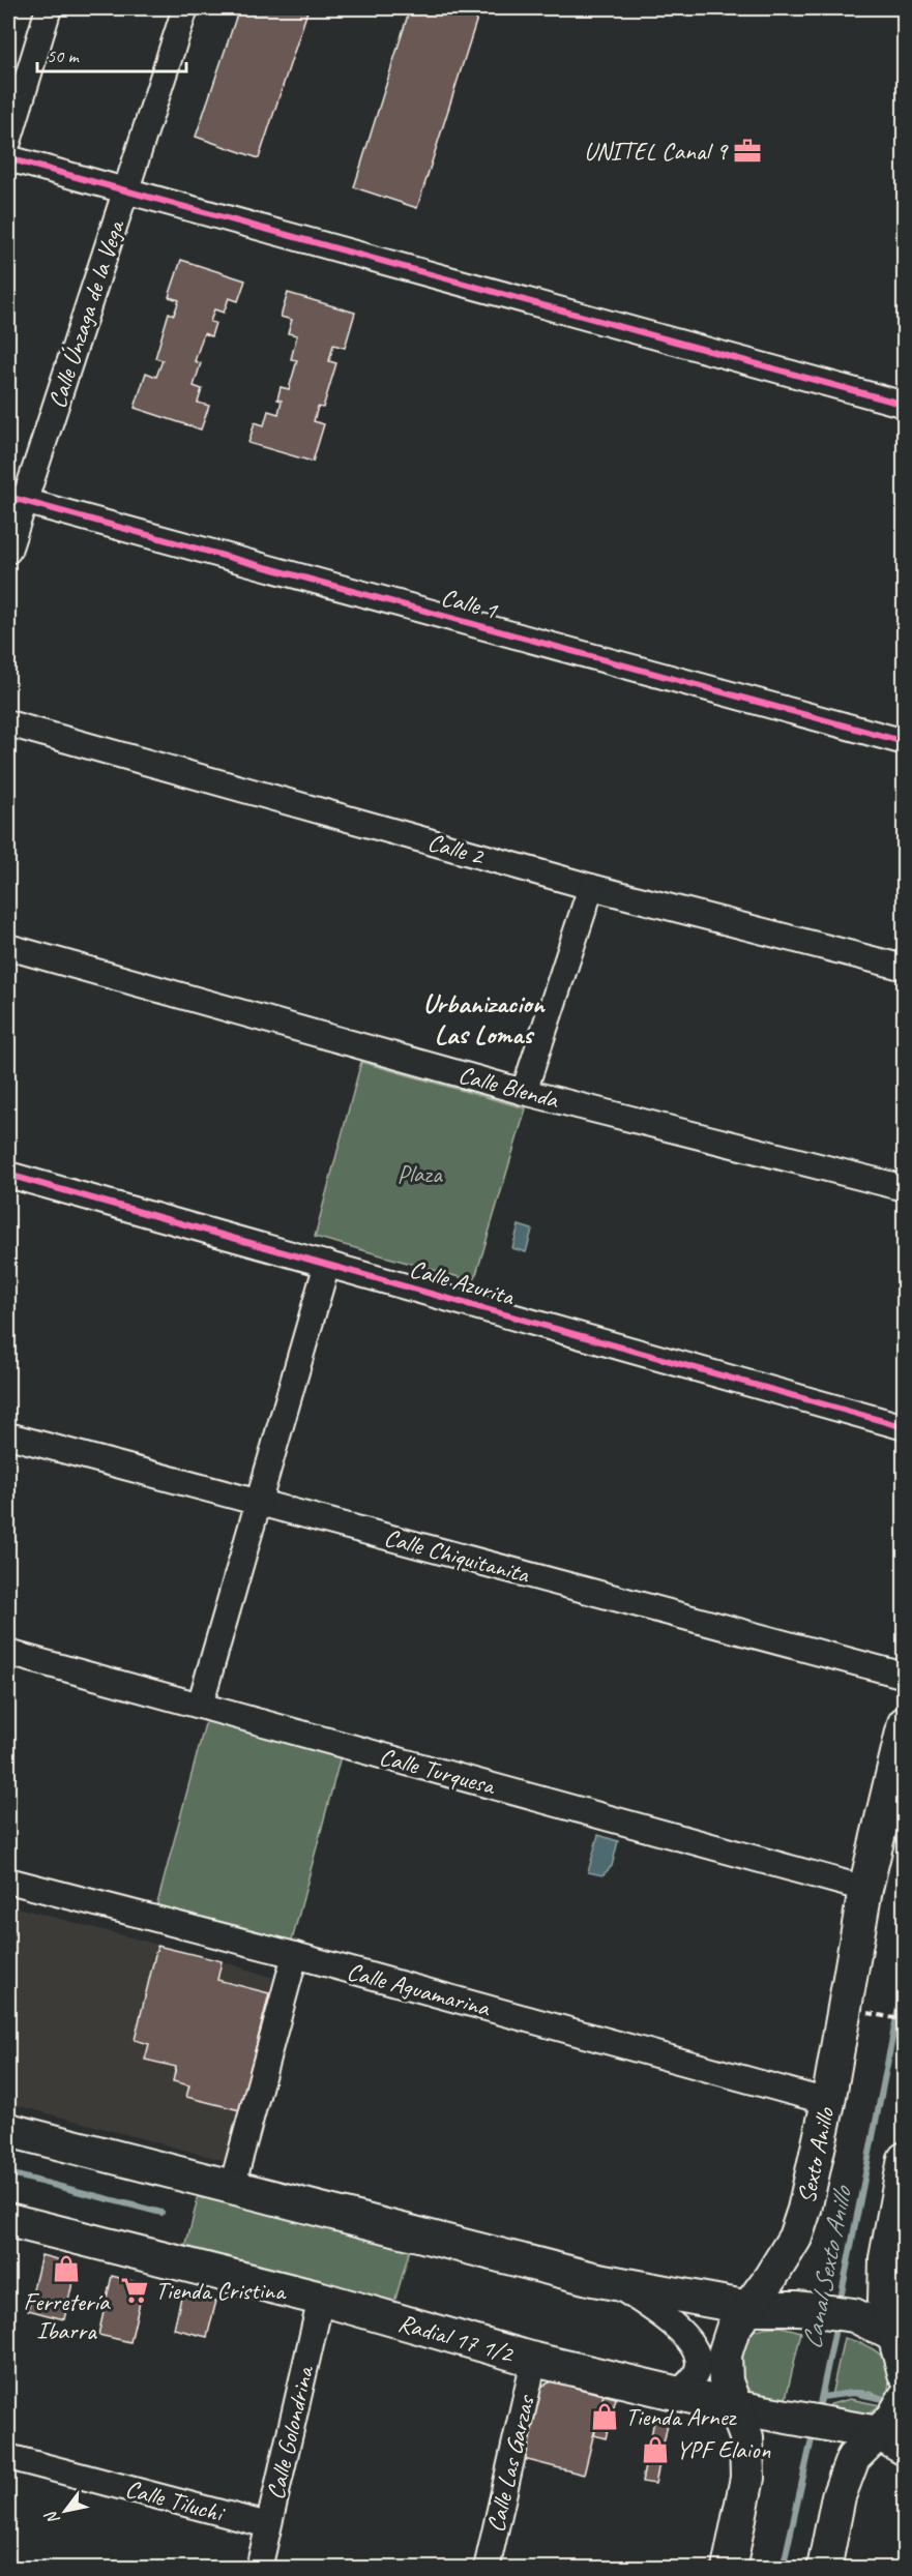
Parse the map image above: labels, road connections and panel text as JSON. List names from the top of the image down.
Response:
{
  "streets": {
    "main road": ["Sexto Anillo", "Radial 17 1/2"],
    "street": [
      "Calle Únzaga de la Vega",
      "Calle 1",
      "Calle 2",
      "Calle Blenda",
      "Calle Azurita",
      "Calle Chiquitanita",
      "Calle Turquesa",
      "Calle Aguamarina",
      "Calle Golondrina",
      "Calle Las Garzas",
      "Calle Tiluchi"
    ]
  },
  "crossings": [
    ["Calle Únzaga de la Vega", "Calle 1"],
    ["Calle Turquesa", "Sexto Anillo"],
    ["Calle Aguamarina", "Sexto Anillo"],
    ["Sexto Anillo", "Radial 17 1/2"],
    ["Radial 17 1/2", "Calle Golondrina"],
    ["Radial 17 1/2", "Calle Las Garzas"],
    ["Calle Golondrina", "Calle Tiluchi"]
  ],
  "districts": ["Urbanizacion Las Lomas"],
  "water": ["Canal Sexto Anillo"],
  "parks": ["Plaza"],
  "places": {
    "office": ["UNITEL Canal 9"],
    "shop": ["Ferretería Ibarra", "Tienda Arnez", "YPF Elaion"],
    "supermarket": ["Tienda Cristina"]
  },
  "scale_bar": "50 m",
  "north": "bottom left"
}
